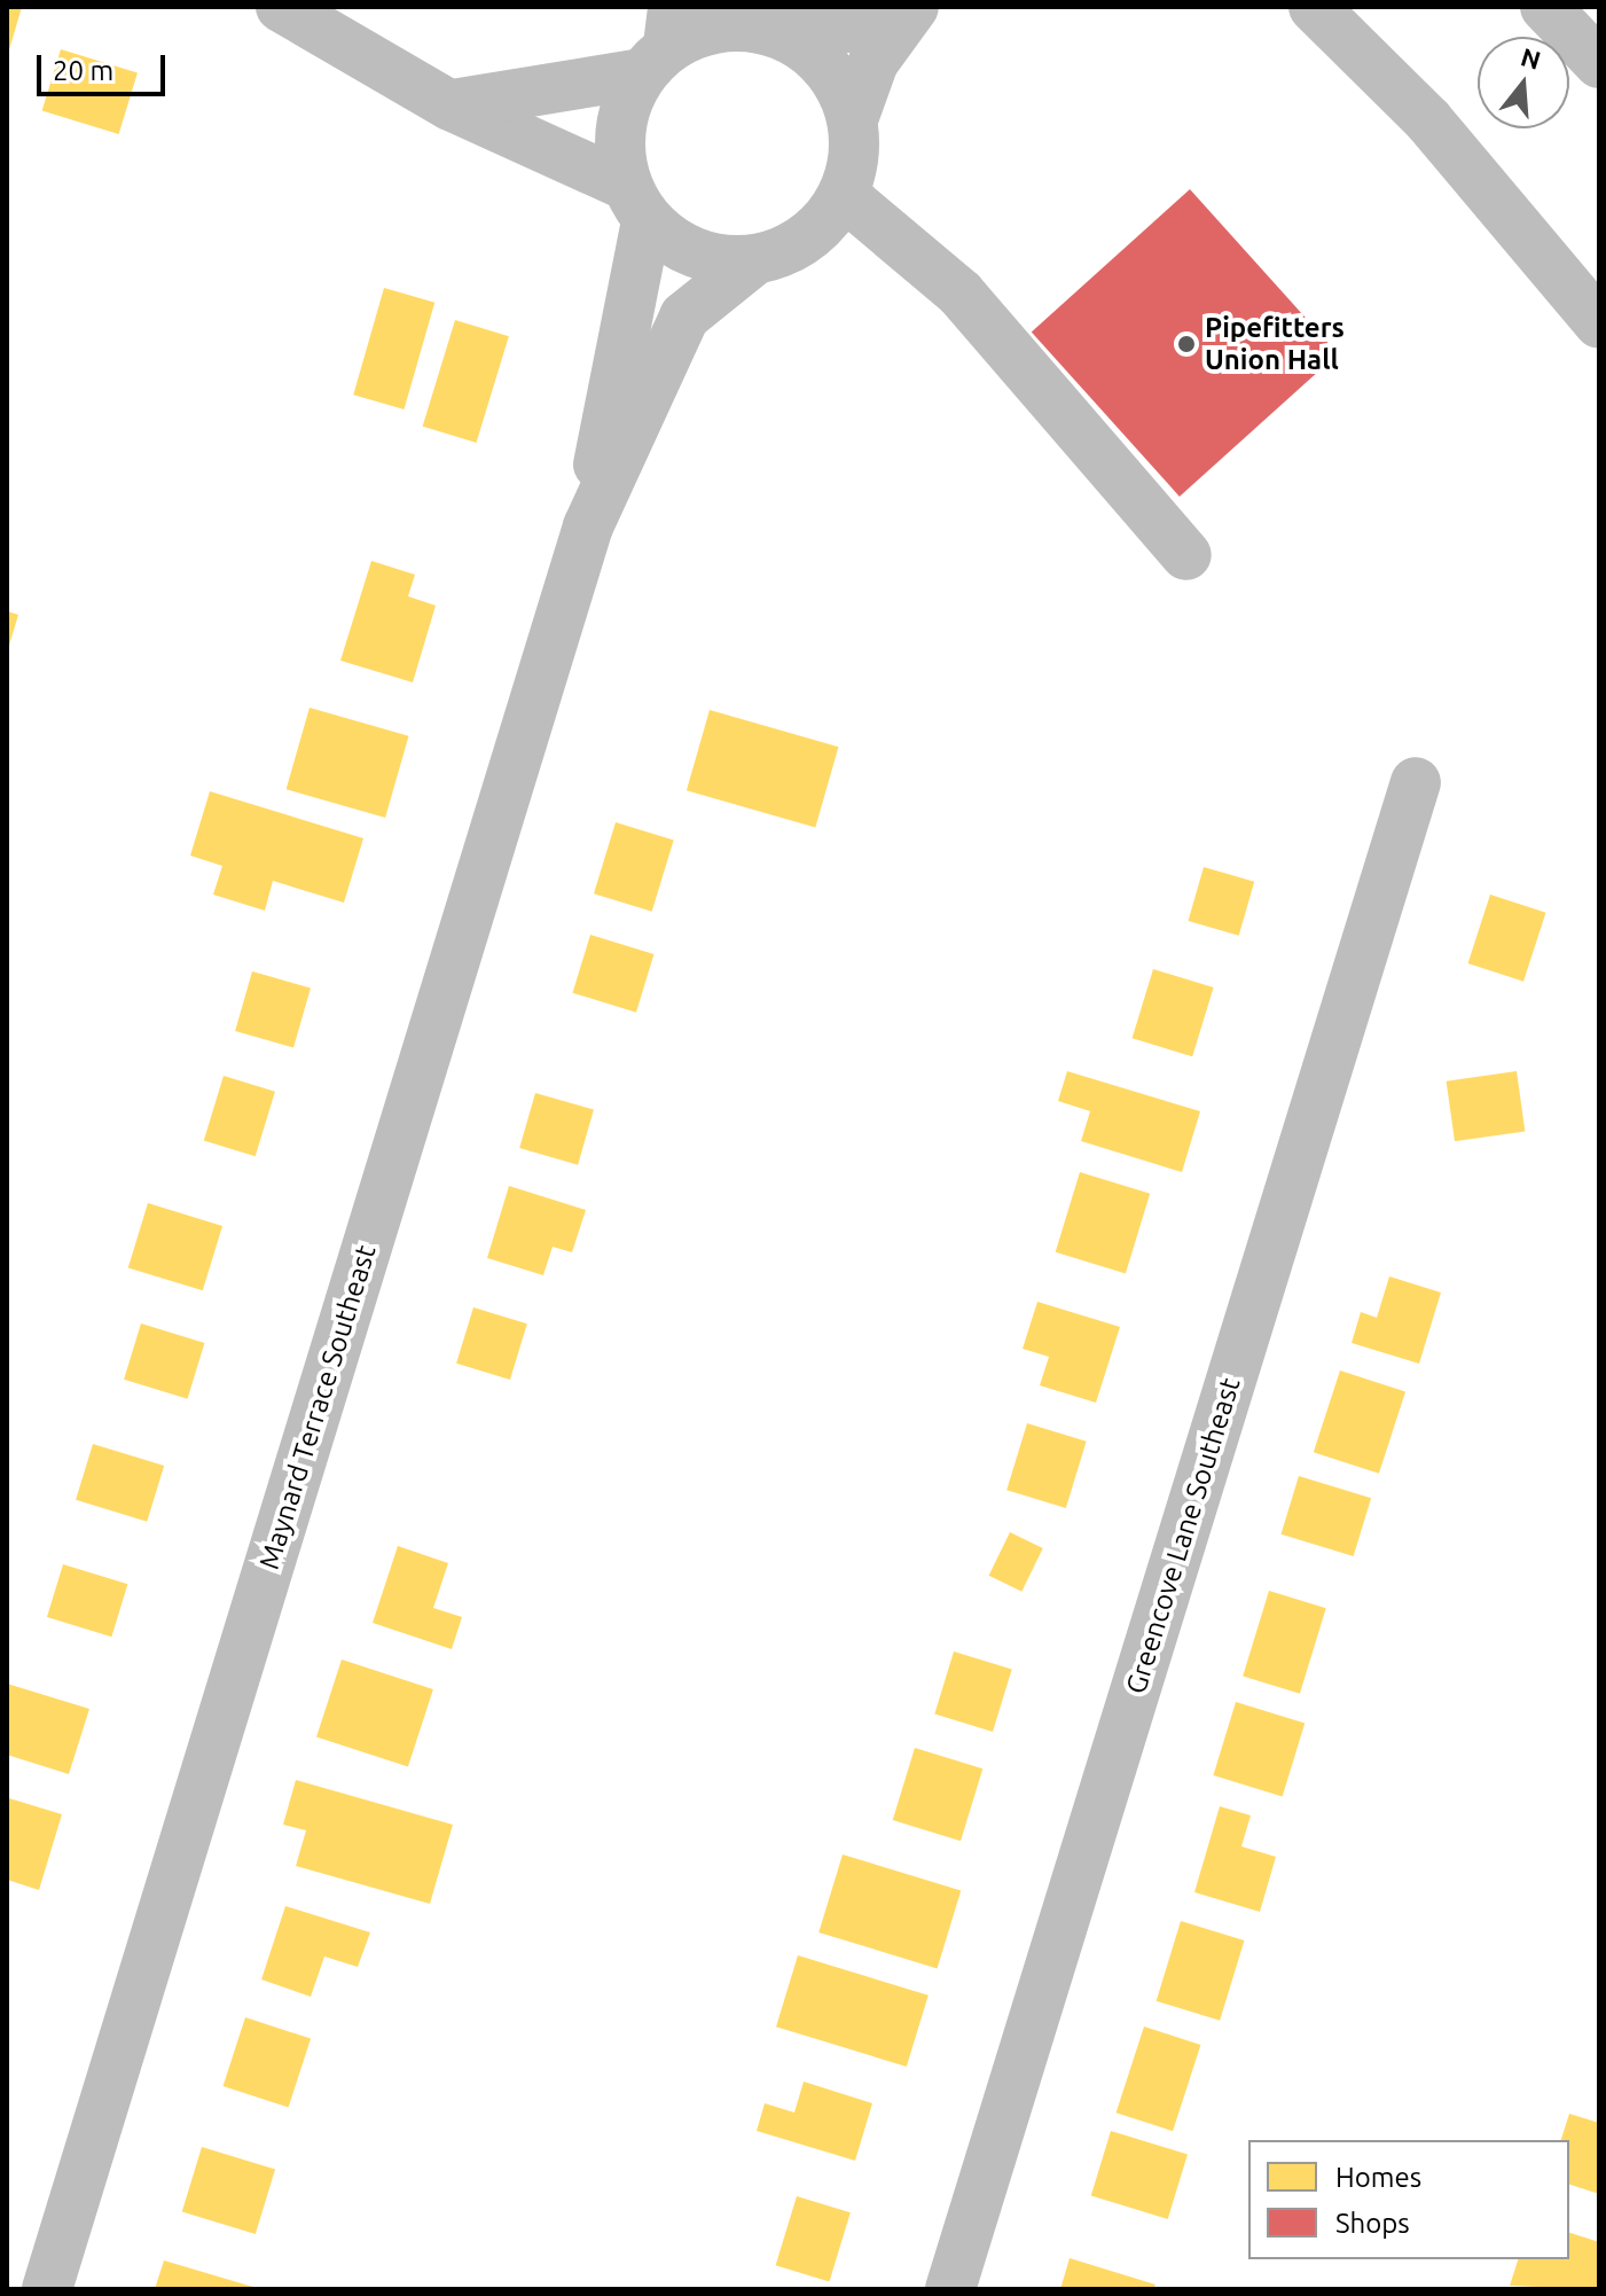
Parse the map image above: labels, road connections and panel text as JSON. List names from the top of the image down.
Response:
{
  "streets": {
    "main road": ["Maynard Terrace Southeast", "Greencove Lane Southeast"]
  },
  "places": ["Pipefitters Union Hall"],
  "legend": ["Homes", "Shops"],
  "scale_bar": "20 m",
  "north": "top"
}
